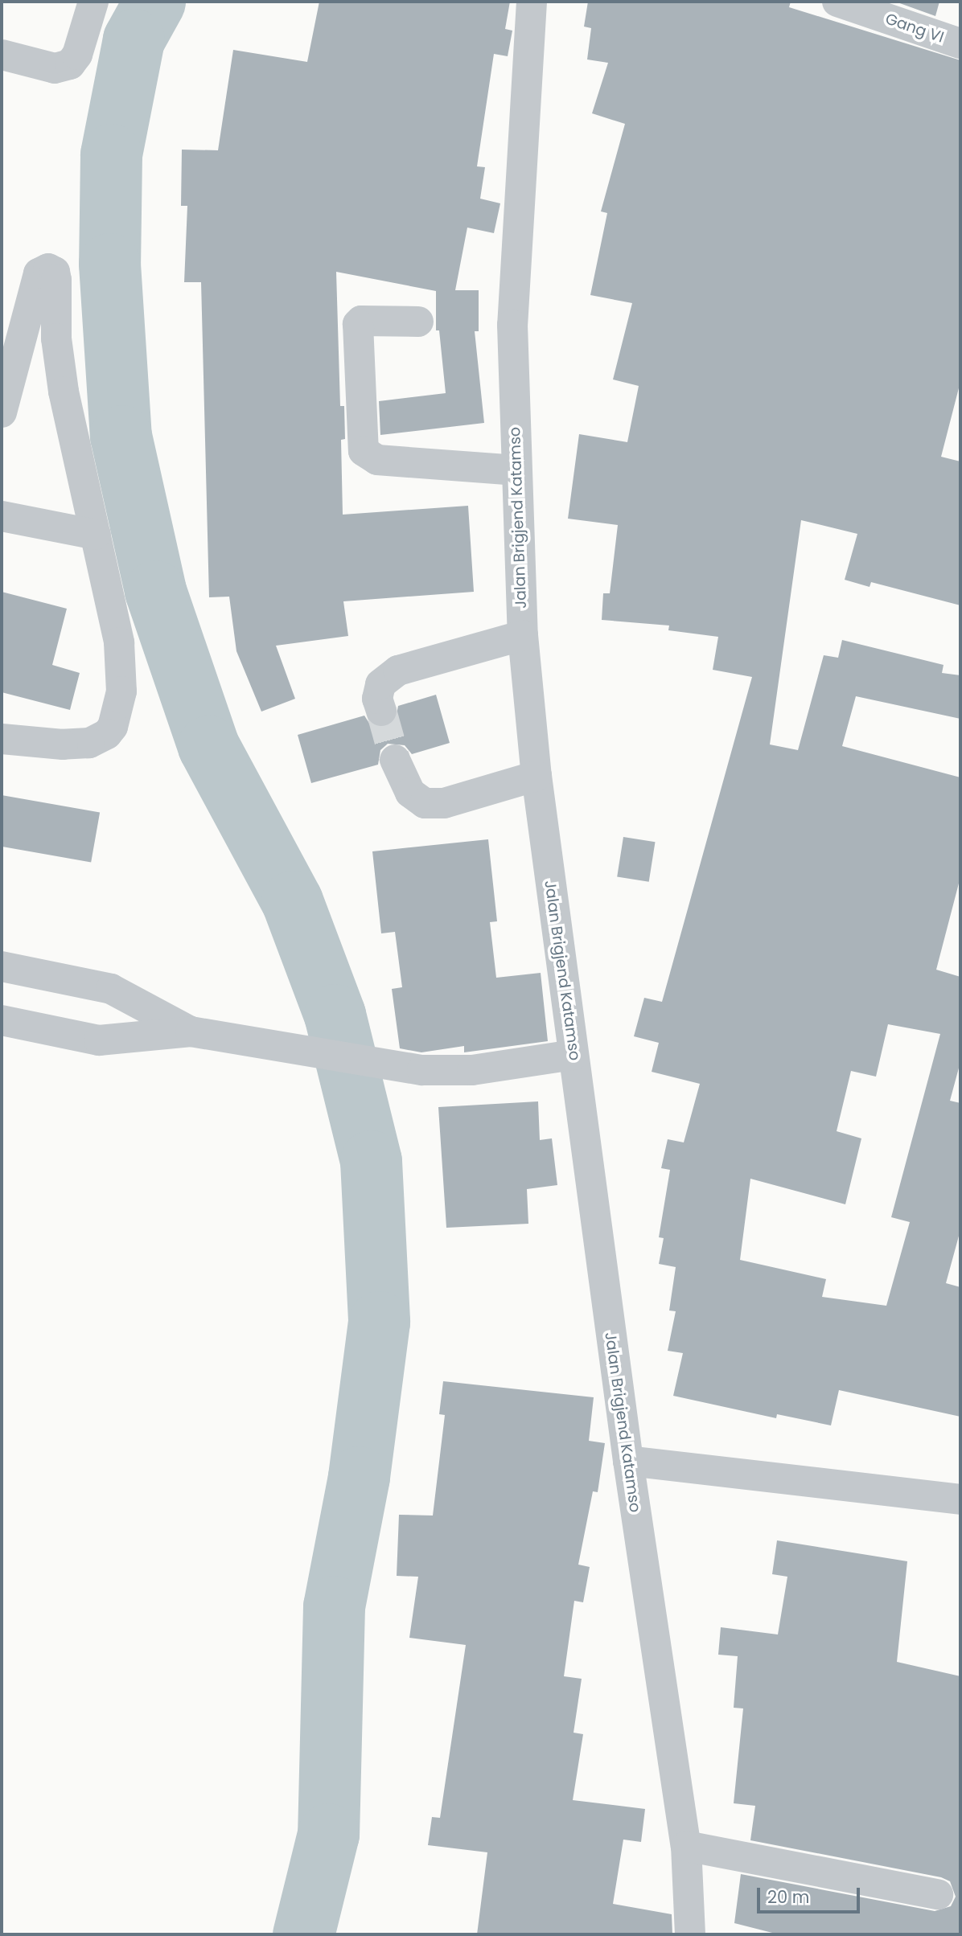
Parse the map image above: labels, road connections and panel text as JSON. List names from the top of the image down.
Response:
{
  "streets": {
    "street": ["Gang VI", "Jalan Brigjend Katamso"]
  },
  "scale_bar": "20 m"
}
